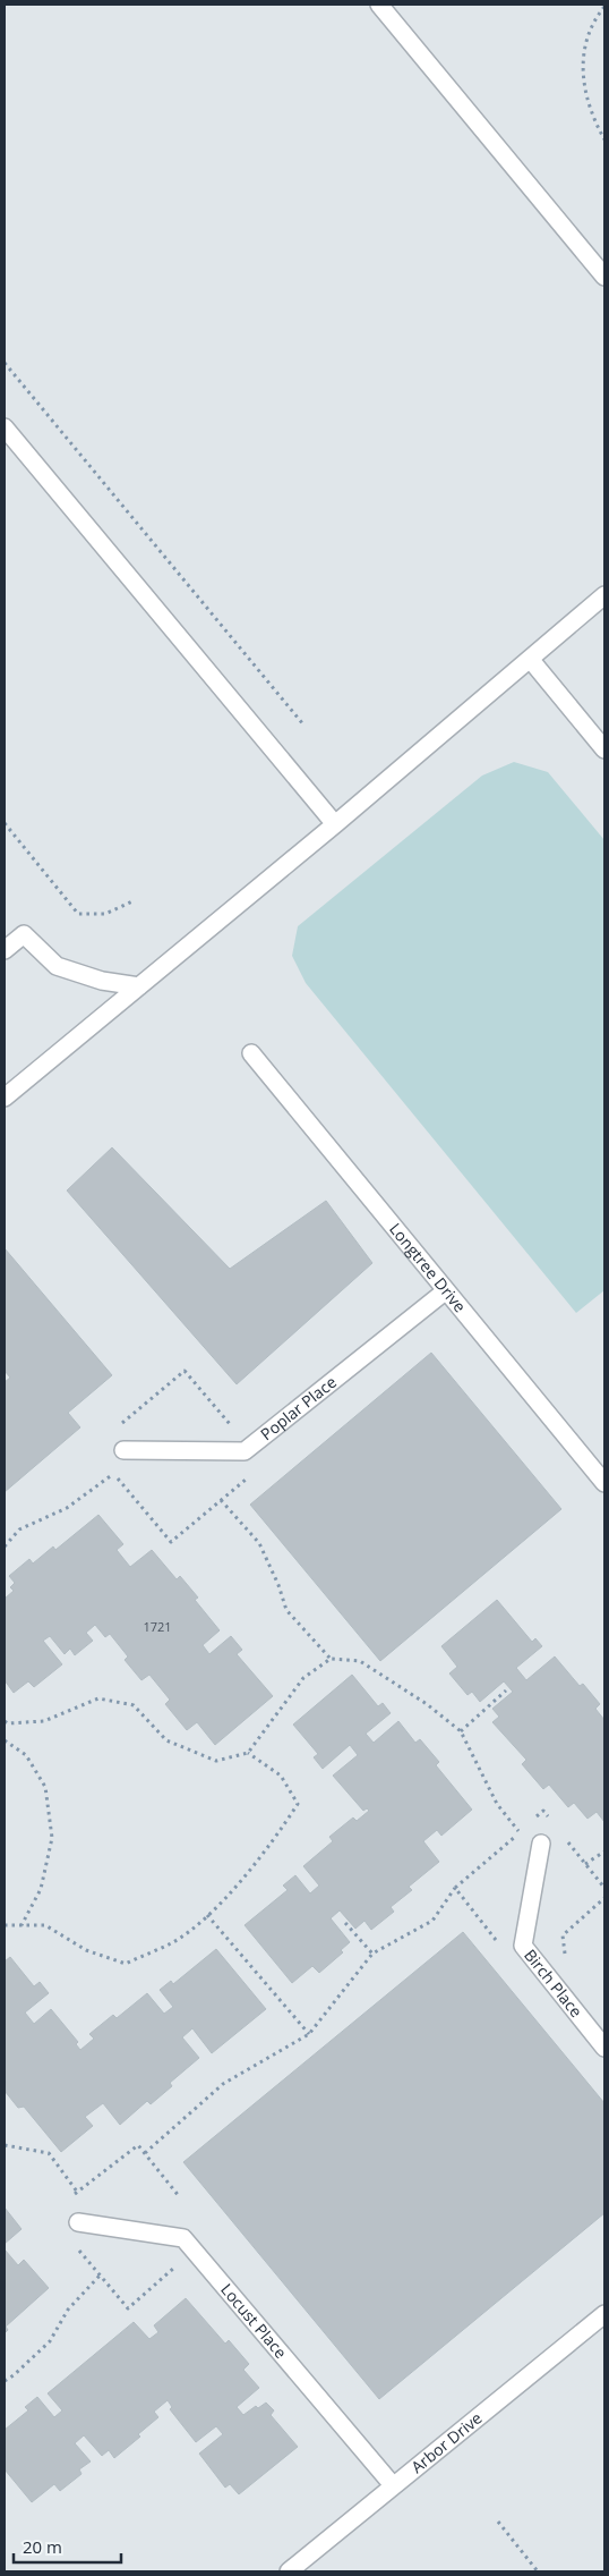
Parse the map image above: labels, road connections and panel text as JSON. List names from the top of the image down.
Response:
{
  "streets": {
    "street": [
      "Longtree Drive",
      "Poplar Place",
      "Birch Place",
      "Locust Place",
      "Arbor Drive"
    ]
  },
  "crossings": [
    ["Longtree Drive", "Poplar Place"],
    ["Locust Place", "Arbor Drive"]
  ],
  "house_numbers": ["1721"],
  "scale_bar": "20 m"
}
